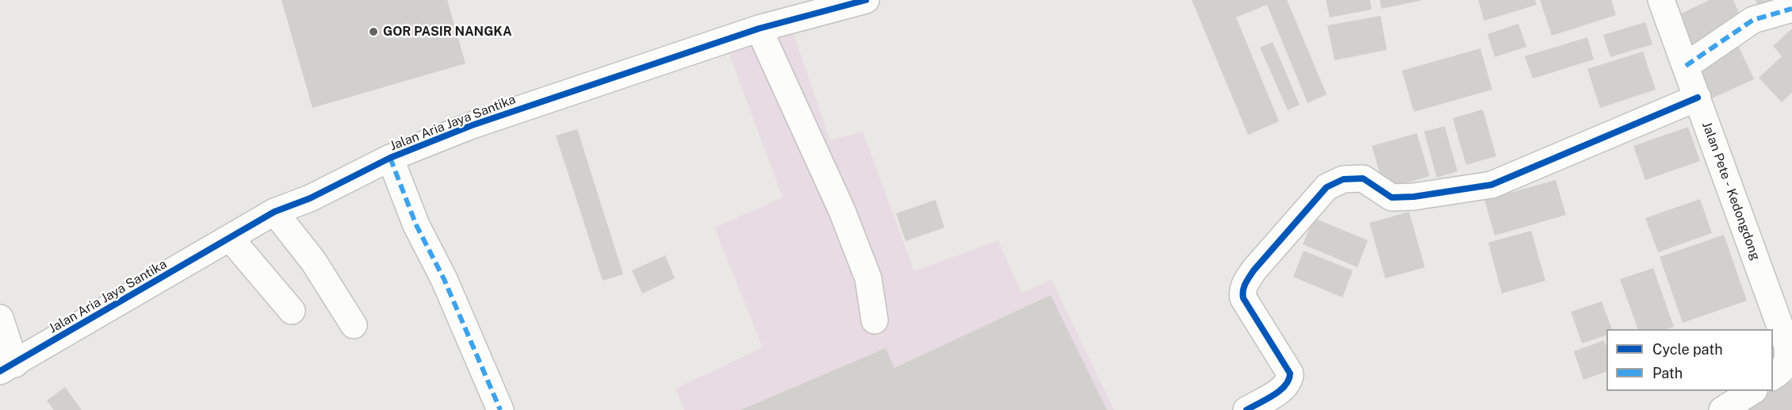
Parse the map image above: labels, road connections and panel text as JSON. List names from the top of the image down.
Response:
{
  "streets": {
    "street": ["Jalan Aria Jaya Santika", "Jalan Pete - Kedongdong"]
  },
  "places": ["GOR PASIR NANGKA"],
  "legend": ["Cycle path", "Path"]
}
